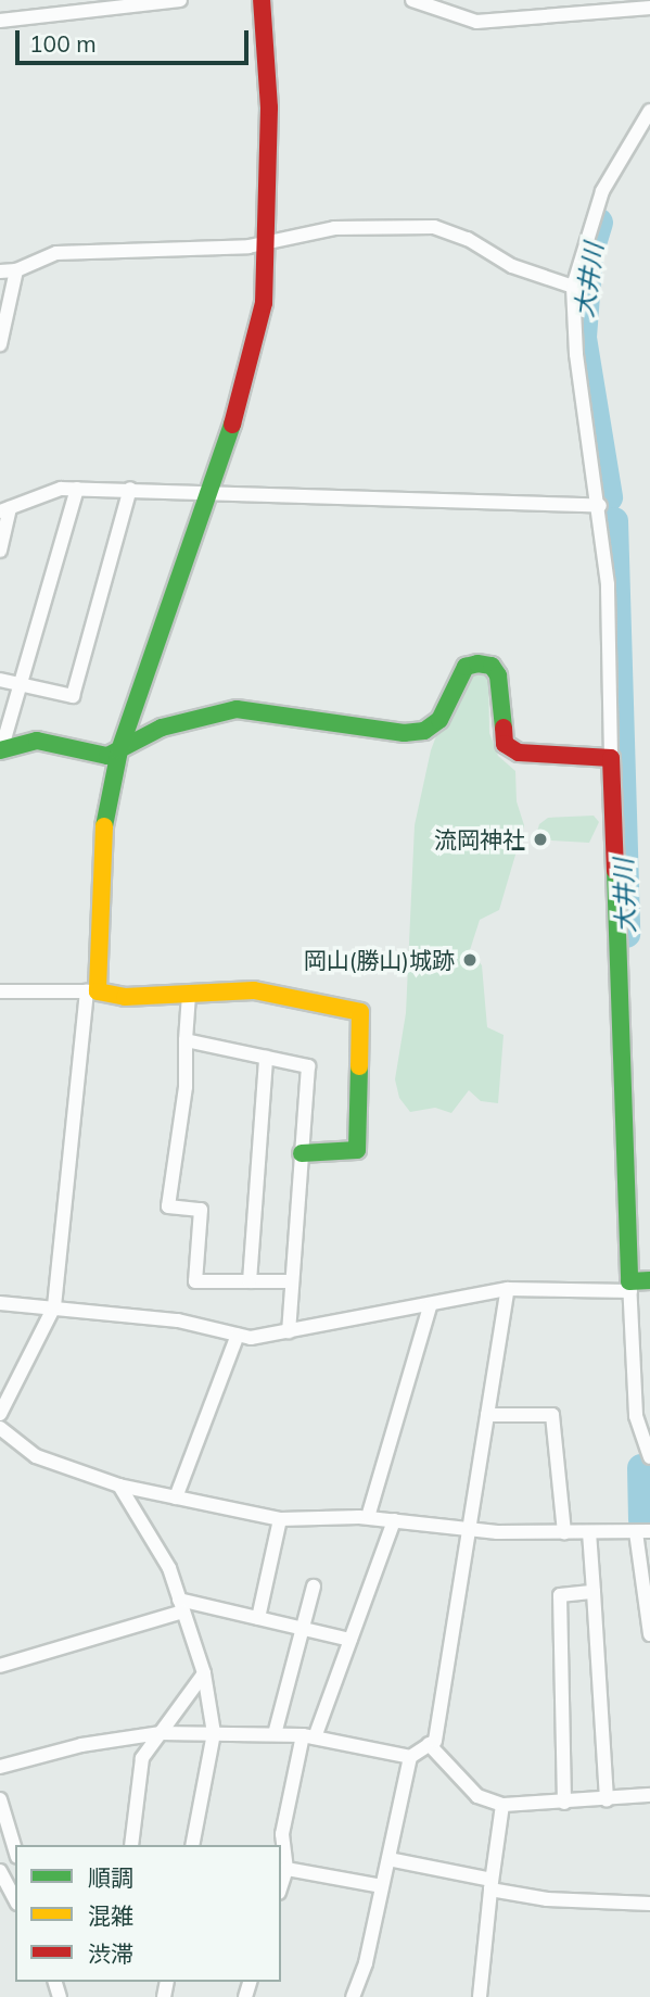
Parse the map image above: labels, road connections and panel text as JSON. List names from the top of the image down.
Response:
{
  "water": ["大井川"],
  "places": ["流岡神社", "岡山(勝山)城跡"],
  "legend": ["順調", "混雑", "渋滞"],
  "scale_bar": "100 m"
}
